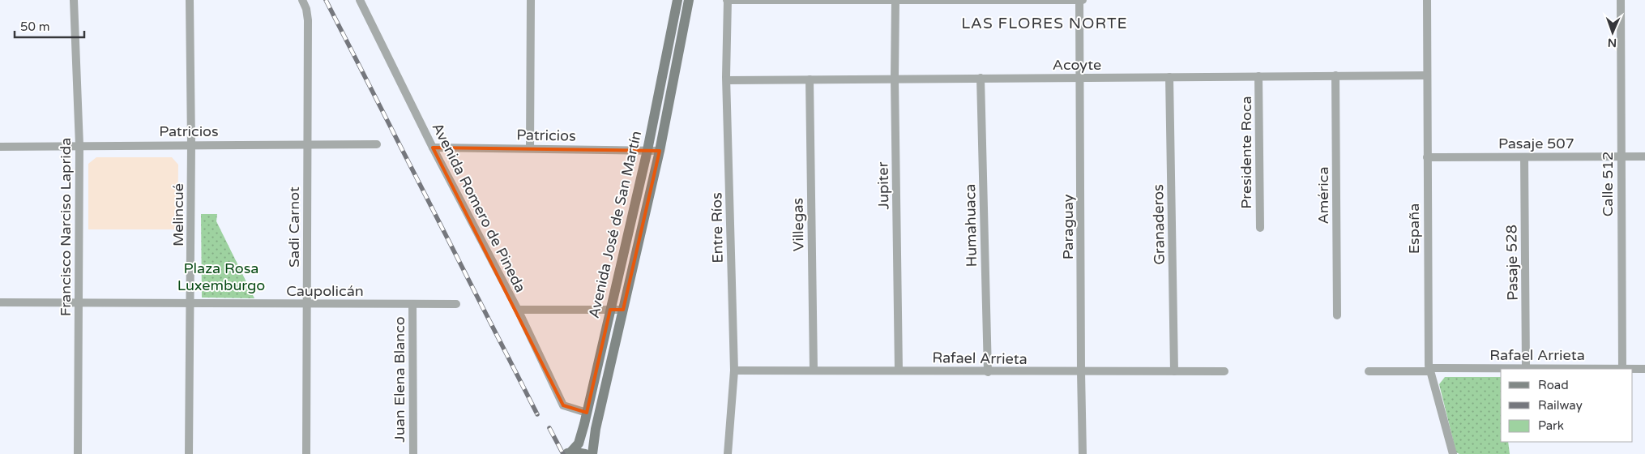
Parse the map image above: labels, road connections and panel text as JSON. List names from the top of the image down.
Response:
{
  "streets": {
    "main road": ["Avenida José de San Martín"],
    "street": [
      "Acoyte",
      "Patricios",
      "Pasaje 507",
      "Presidente Roca",
      "Calle 512",
      "Jupiter",
      "América",
      "Avenida Romero de Pineda",
      "Melincué",
      "Villegas",
      "Granaderos",
      "Humahuaca",
      "Francisco Narciso Laprida",
      "Sadi Carnot",
      "Paraguay",
      "Entre Ríos",
      "España",
      "Pasaje 528",
      "Caupolicán",
      "Rafael Arrieta",
      "Juan Elena Blanco"
    ]
  },
  "crossings": [
    ["Acoyte", "Presidente Roca"],
    ["Acoyte", "Jupiter"],
    ["Acoyte", "América"],
    ["Acoyte", "Villegas"],
    ["Acoyte", "Granaderos"],
    ["Acoyte", "Humahuaca"],
    ["Acoyte", "Paraguay"],
    ["Acoyte", "Entre Ríos"],
    ["Acoyte", "España"],
    ["Patricios", "Avenida Romero de Pineda"],
    ["Patricios", "Melincué"],
    ["Patricios", "Avenida José de San Martín"],
    ["Patricios", "Francisco Narciso Laprida"],
    ["Patricios", "Sadi Carnot"],
    ["Pasaje 507", "Calle 512"],
    ["Pasaje 507", "España"],
    ["Pasaje 507", "Pasaje 528"],
    ["Calle 512", "Rafael Arrieta"],
    ["Jupiter", "Rafael Arrieta"],
    ["Avenida Romero de Pineda", "Avenida José de San Martín"],
    ["Melincué", "Caupolicán"],
    ["Villegas", "Rafael Arrieta"],
    ["Granaderos", "Rafael Arrieta"],
    ["Humahuaca", "Rafael Arrieta"],
    ["Francisco Narciso Laprida", "Caupolicán"],
    ["Sadi Carnot", "Caupolicán"],
    ["Paraguay", "Rafael Arrieta"],
    ["Entre Ríos", "Rafael Arrieta"],
    ["España", "Rafael Arrieta"],
    ["Pasaje 528", "Rafael Arrieta"],
    ["Caupolicán", "Juan Elena Blanco"]
  ],
  "districts": ["LAS FLORES NORTE"],
  "parks": ["Plaza Rosa Luxemburgo"],
  "legend": ["Road", "Railway", "Park"],
  "scale_bar": "50 m",
  "north": "bottom"
}
